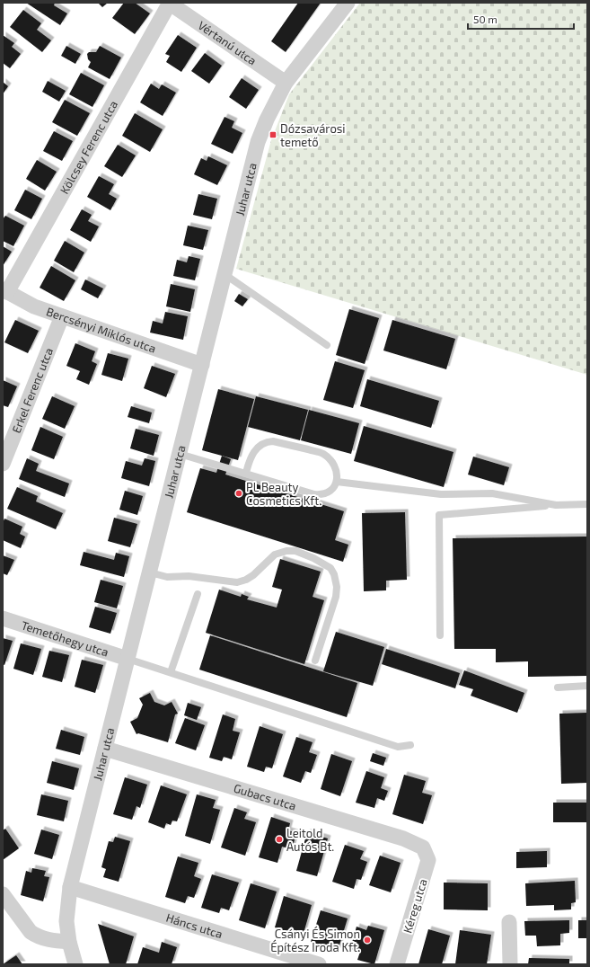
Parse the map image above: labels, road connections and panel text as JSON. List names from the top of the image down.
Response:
{
  "streets": {
    "street": [
      "Vértanú utca",
      "Kölcsey Ferenc utca",
      "Juhar utca",
      "Bercsényi Miklós utca",
      "Erkel Ferenc utca",
      "Temetőhegy utca",
      "Gubacs utca",
      "Kéreg utca",
      "Háncs utca"
    ]
  },
  "crossings": [
    ["Vértanú utca", "Kölcsey Ferenc utca"],
    ["Vértanú utca", "Juhar utca"],
    ["Kölcsey Ferenc utca", "Bercsényi Miklós utca"],
    ["Juhar utca", "Bercsényi Miklós utca"],
    ["Juhar utca", "Temetőhegy utca"],
    ["Juhar utca", "Gubacs utca"],
    ["Juhar utca", "Háncs utca"],
    ["Bercsényi Miklós utca", "Erkel Ferenc utca"],
    ["Gubacs utca", "Kéreg utca"]
  ],
  "places": {
    "transit": ["Dózsavárosi temető"],
    "other": ["PL Beauty Cosmetics Kft.", "Leitold Autós Bt.", "Csányi És Simon Építész Iroda Kft."]
  },
  "scale_bar": "50 m"
}
